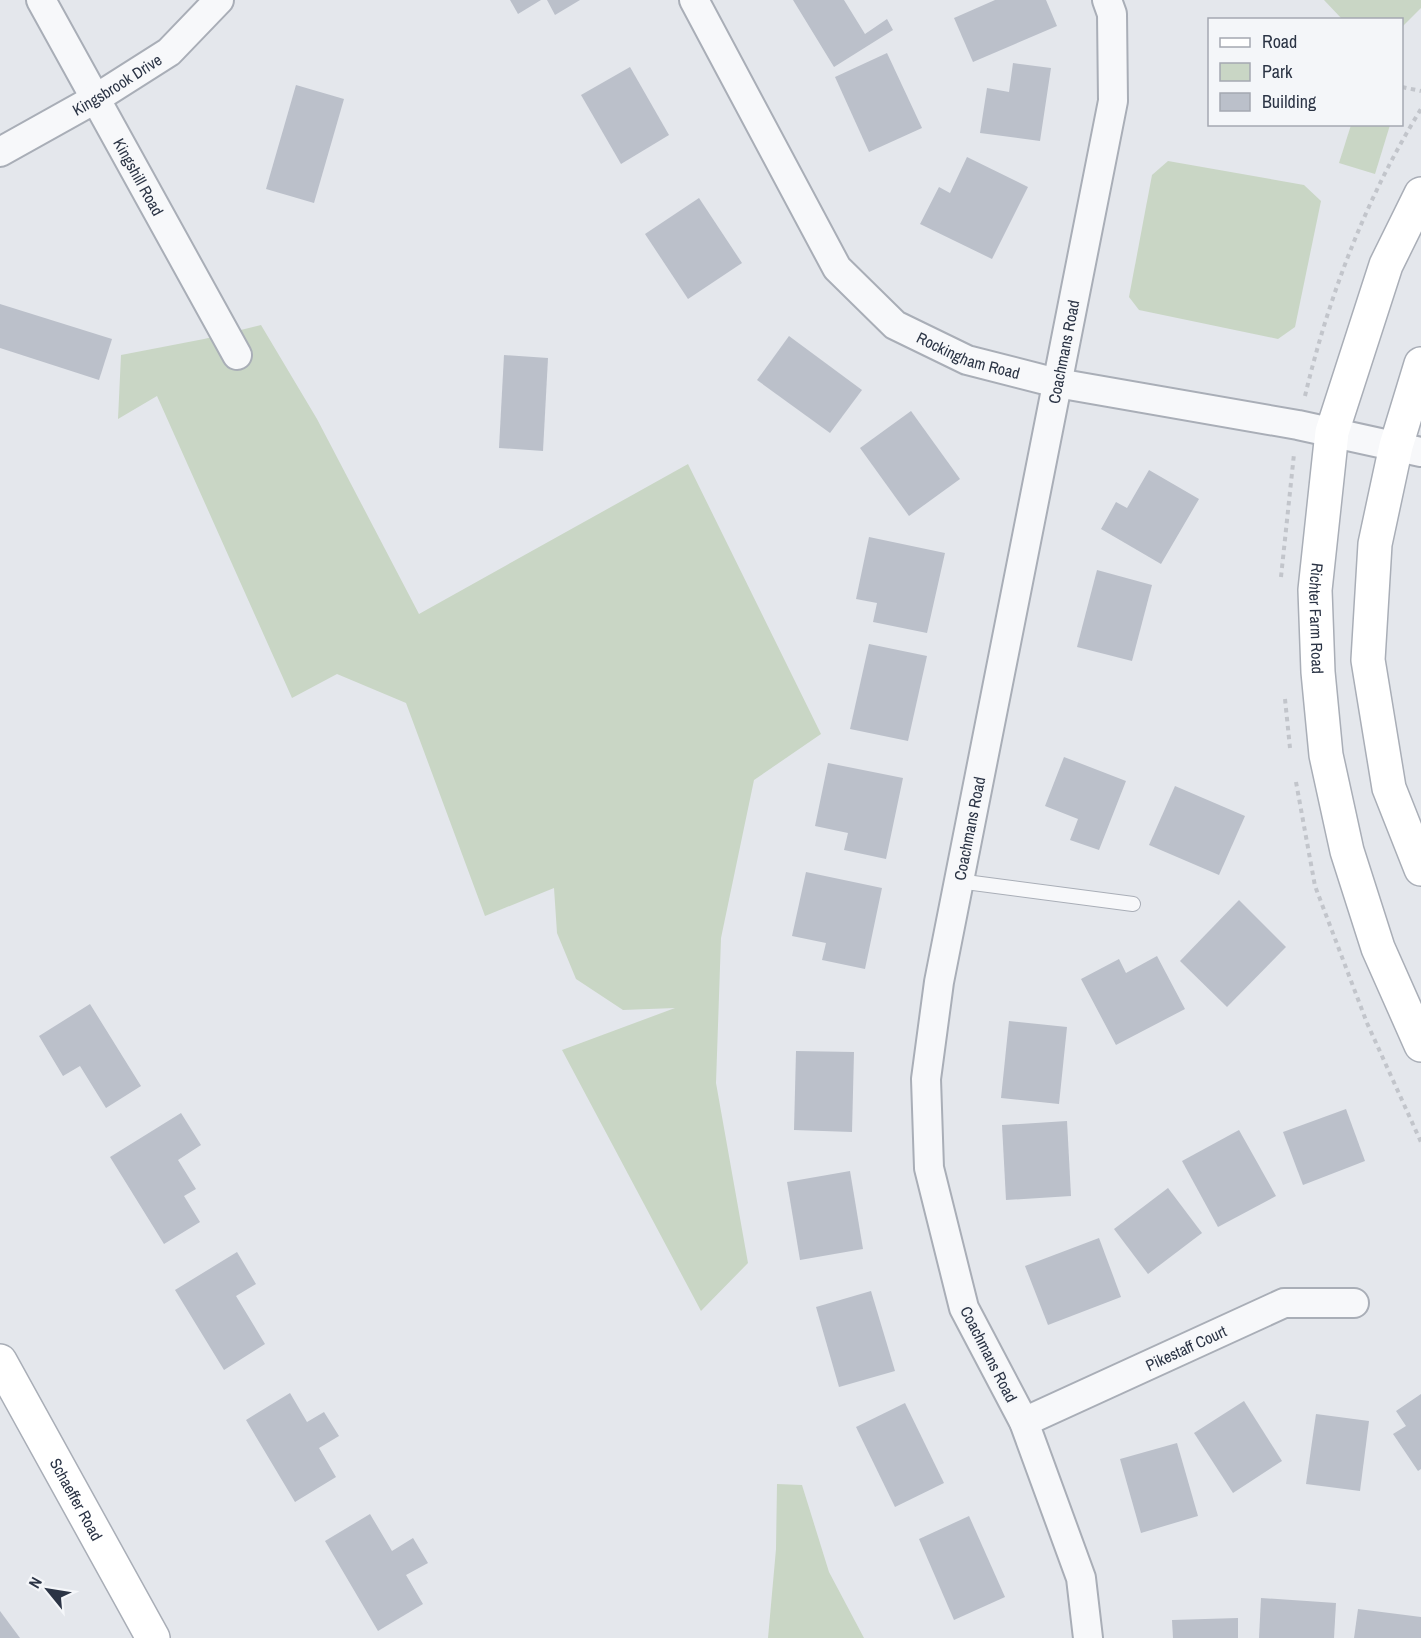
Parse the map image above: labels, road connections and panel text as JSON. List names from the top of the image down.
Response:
{
  "streets": {
    "main road": ["Richter Farm Road", "Schaeffer Road"],
    "street": [
      "Kingsbrook Drive",
      "Kingshill Road",
      "Coachmans Road",
      "Rockingham Road",
      "Pikestaff Court"
    ]
  },
  "crossings": [
    ["Kingsbrook Drive", "Kingshill Road"],
    ["Coachmans Road", "Rockingham Road"],
    ["Coachmans Road", "Pikestaff Court"],
    ["Rockingham Road", "Richter Farm Road"]
  ],
  "legend": ["Road", "Park", "Building"],
  "north": "top left"
}
